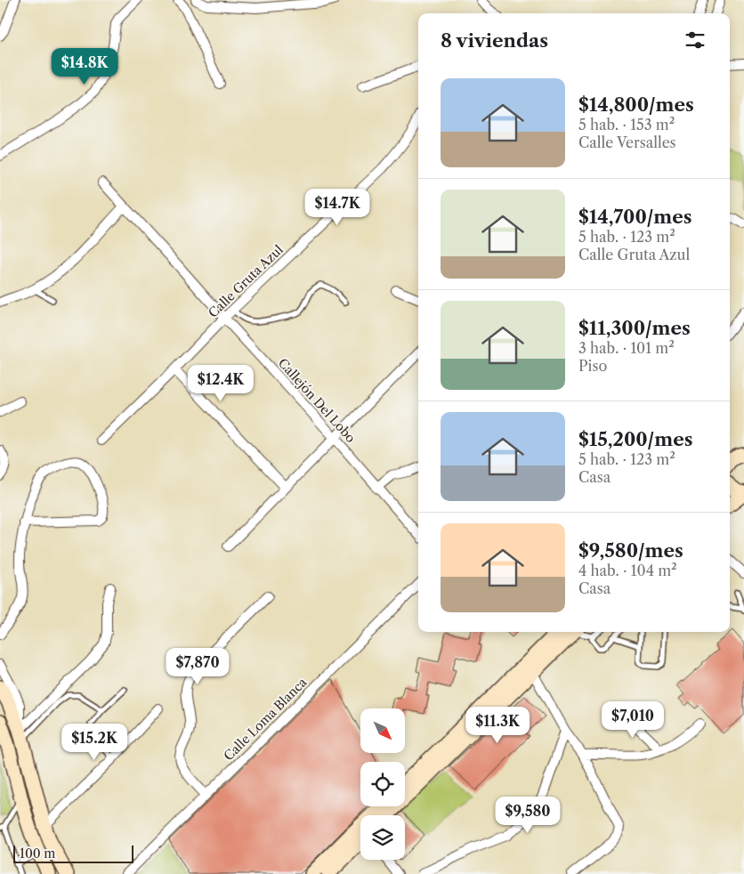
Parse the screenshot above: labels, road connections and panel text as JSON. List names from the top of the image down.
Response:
{
  "streets": {
    "street": ["Calle Gruta Azul", "Callejón Del Lobo", "Calle Loma Blanca"]
  },
  "crossings": [
    ["Calle Gruta Azul", "Callejón Del Lobo"]
  ],
  "scale_bar": "100 m",
  "north": "bottom right",
  "page": {
    "heading": "8 viviendas",
    "price": [
      "$14.8K",
      "$14.7K",
      "$12.4K",
      "$7,870",
      "$7,010",
      "$11.3K",
      "$15.2K",
      "$9,580"
    ],
    "list": [
      {
        "name": "$14,800/mes",
        "note": "5 hab. · 153 m² · Calle Versalles"
      },
      {
        "name": "$14,700/mes",
        "note": "5 hab. · 123 m² · Calle Gruta Azul"
      },
      {
        "name": "$11,300/mes",
        "note": "3 hab. · 101 m² · Piso"
      },
      {
        "name": "$15,200/mes",
        "note": "5 hab. · 123 m² · Casa"
      },
      {
        "name": "$9,580/mes",
        "note": "4 hab. · 104 m² · Casa"
      }
    ],
    "scale": "100 m"
  }
}
